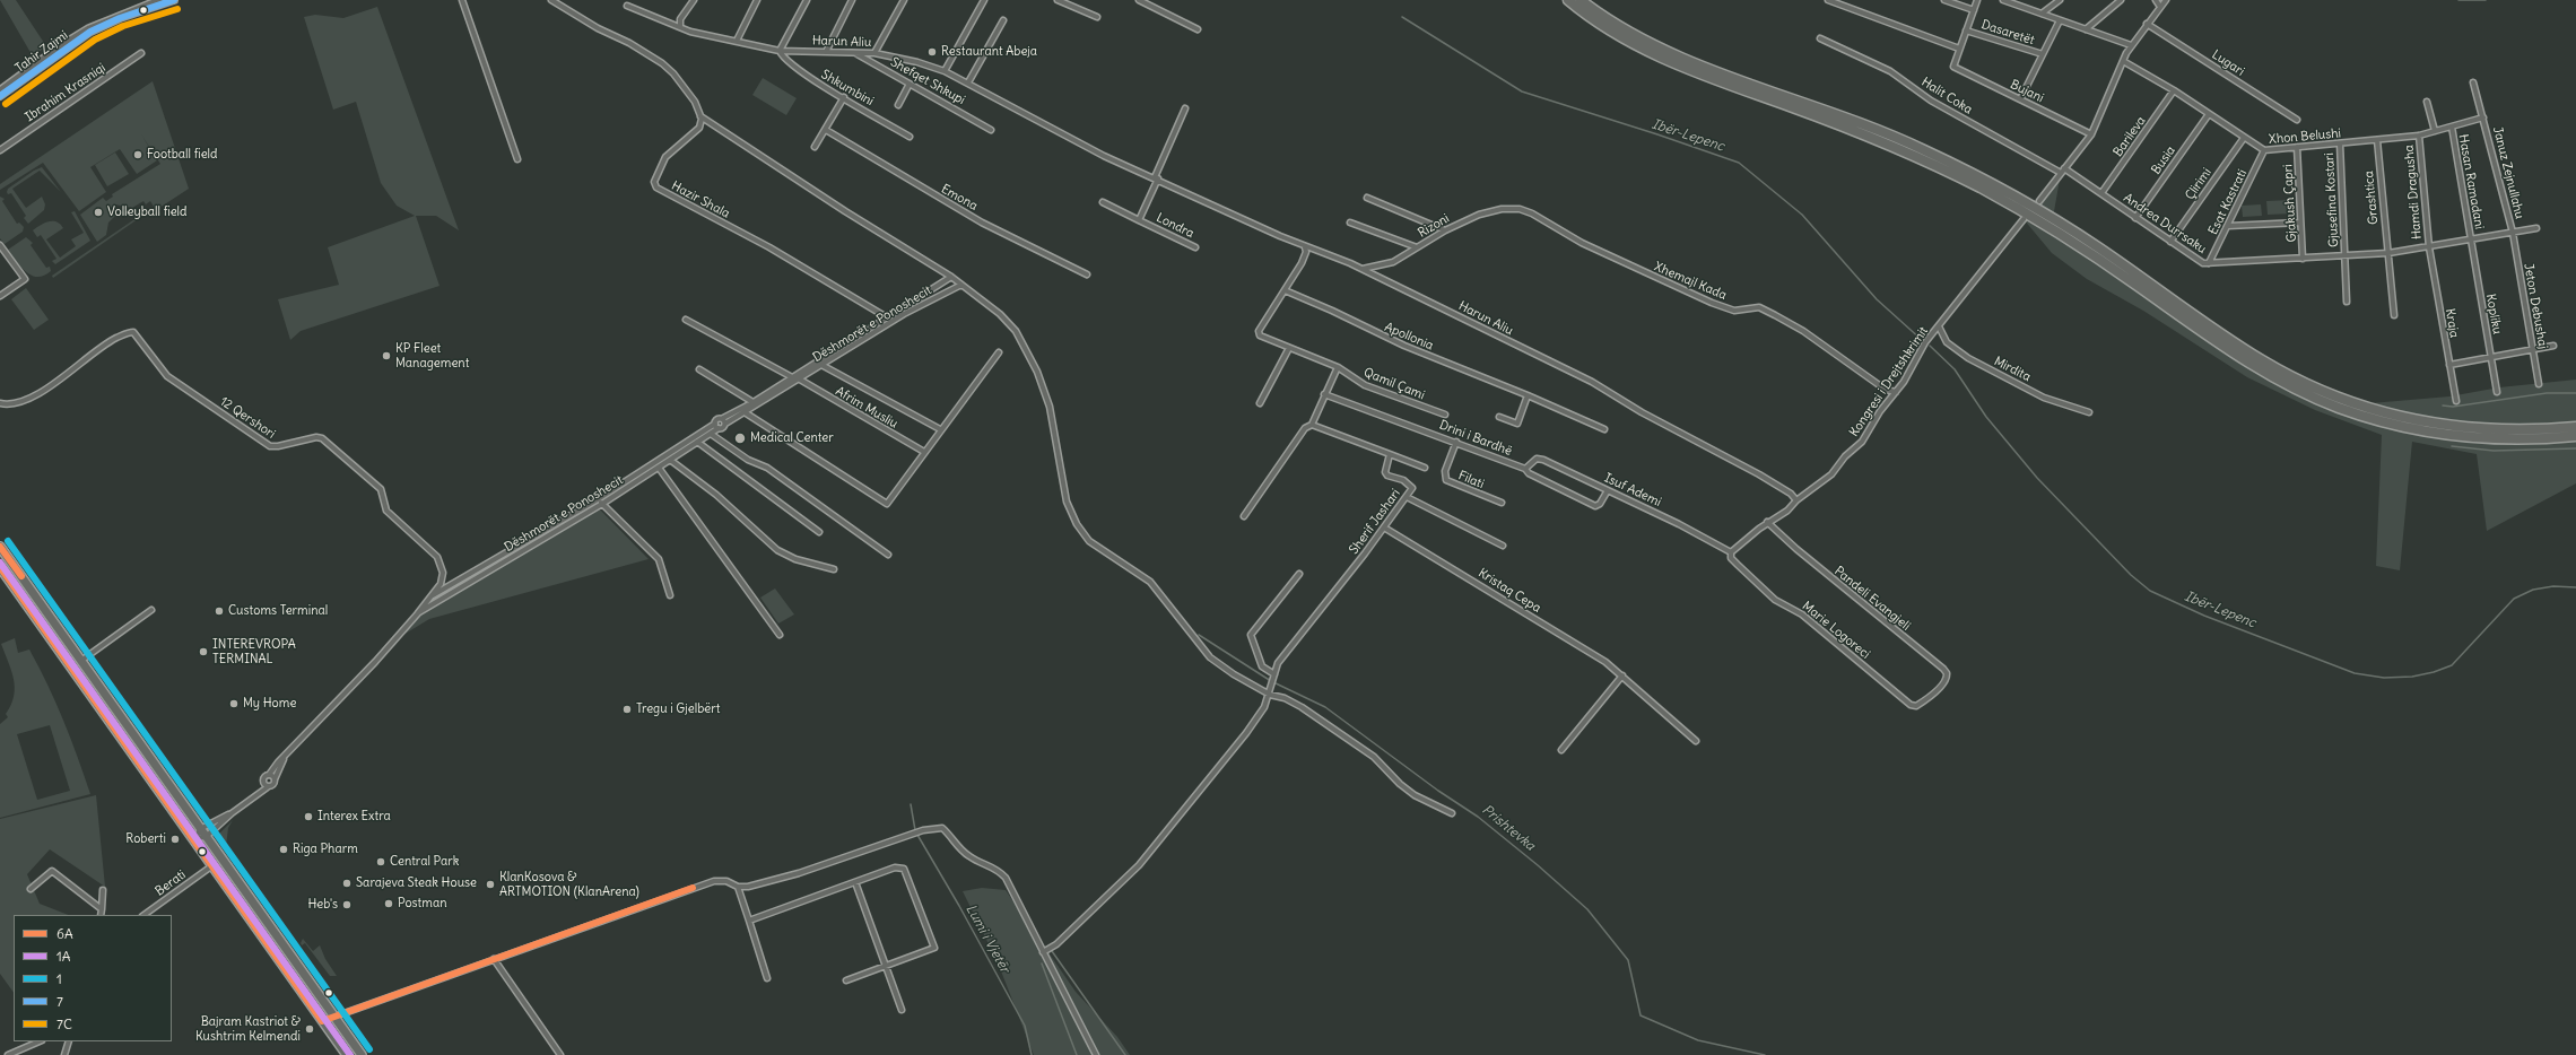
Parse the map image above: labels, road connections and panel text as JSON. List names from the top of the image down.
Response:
{
  "streets": {
    "street": [
      "Dasaretët",
      "Harun Aliu",
      "Tahir Zajmi",
      "Lugari",
      "Shefqet Shkupi",
      "Shkumbini",
      "Bujani",
      "Ibrahim Krasniqi",
      "Halit Coka",
      "Barileva",
      "Xhon Belushi",
      "Busia",
      "Januz Zejnullahu",
      "Hasan Ramadani",
      "Çlirimi",
      "Hamdi Dragusha",
      "Emona",
      "Grashtica",
      "Hazir Shala",
      "Gjusefina Kostari",
      "Esat Kastrati",
      "Gjakush Çapri",
      "Andrea Durrsaku",
      "Londra",
      "Rizoni",
      "Xhemajl Kada",
      "Jeton Debushaj",
      "Kopliku",
      "Kraja",
      "Dëshmorët e Ponoshecit",
      "Apollonia",
      "Mirdita",
      "Kongresi i Drejtshkrimit",
      "Qamil Çami",
      "Afrim Musliu",
      "12 Qershori",
      "Drini i Bardhë",
      "Filati",
      "Isuf Ademi",
      "Sherif Jashari",
      "Kristaq Cepa",
      "Pandeli Evangjeli",
      "Marie Logoreci",
      "Berati"
    ]
  },
  "crossings": [
    ["Harun Aliu", "Shefqet Shkupi"],
    ["Harun Aliu", "Shkumbini"],
    ["Harun Aliu", "Londra"],
    ["Harun Aliu", "Rizoni"],
    ["Harun Aliu", "Kongresi i Drejtshkrimit"],
    ["Barileva", "Xhon Belushi"],
    ["Barileva", "Andrea Durrsaku"],
    ["Xhon Belushi", "Busia"],
    ["Xhon Belushi", "Januz Zejnullahu"],
    ["Xhon Belushi", "Hasan Ramadani"],
    ["Xhon Belushi", "Çlirimi"],
    ["Xhon Belushi", "Hamdi Dragusha"],
    ["Xhon Belushi", "Grashtica"],
    ["Xhon Belushi", "Gjusefina Kostari"],
    ["Xhon Belushi", "Esat Kastrati"],
    ["Xhon Belushi", "Gjakush Çapri"],
    ["Busia", "Andrea Durrsaku"],
    ["Januz Zejnullahu", "Andrea Durrsaku"],
    ["Januz Zejnullahu", "Jeton Debushaj"],
    ["Hasan Ramadani", "Andrea Durrsaku"],
    ["Hasan Ramadani", "Kopliku"],
    ["Çlirimi", "Andrea Durrsaku"],
    ["Hamdi Dragusha", "Andrea Durrsaku"],
    ["Hamdi Dragusha", "Kraja"],
    ["Grashtica", "Andrea Durrsaku"],
    ["Hazir Shala", "Dëshmorët e Ponoshecit"],
    ["Gjusefina Kostari", "Andrea Durrsaku"],
    ["Esat Kastrati", "Andrea Durrsaku"],
    ["Gjakush Çapri", "Andrea Durrsaku"],
    ["Andrea Durrsaku", "Jeton Debushaj"],
    ["Andrea Durrsaku", "Kopliku"],
    ["Andrea Durrsaku", "Kraja"],
    ["Rizoni", "Xhemajl Kada"],
    ["Xhemajl Kada", "Kongresi i Drejtshkrimit"],
    ["Dëshmorët e Ponoshecit", "Afrim Musliu"],
    ["Dëshmorët e Ponoshecit", "12 Qershori"],
    ["Mirdita", "Kongresi i Drejtshkrimit"],
    ["Kongresi i Drejtshkrimit", "Isuf Ademi"],
    ["Kongresi i Drejtshkrimit", "Pandeli Evangjeli"],
    ["Kongresi i Drejtshkrimit", "Marie Logoreci"],
    ["Drini i Bardhë", "Filati"],
    ["Drini i Bardhë", "Isuf Ademi"],
    ["Isuf Ademi", "Marie Logoreci"],
    ["Sherif Jashari", "Kristaq Cepa"],
    ["Pandeli Evangjeli", "Marie Logoreci"]
  ],
  "water": ["Ibër-Lepenc", "Prishtevka", "Lumi i Vjetër"],
  "places": [
    "Restaurant Abeja",
    "Football field",
    "Volleyball field",
    "KP Fleet Management",
    "Medical Center",
    "Customs Terminal",
    "INTEREVROPA TERMINAL",
    "My Home",
    "Tregu i Gjelbërt",
    "Interex Extra",
    "Roberti",
    "Riga Pharm",
    "Central Park",
    "Sarajeva Steak House",
    "KlanKosova & ARTMOTION (KlanArena)",
    "Postman",
    "Heb's",
    "Bajram Kastriot & Kushtrim Kelmendi"
  ],
  "lines": [
    "transit line 7",
    "transit line 7C",
    "transit line 1",
    "transit line 6A",
    "transit line 1A"
  ],
  "legend": [
    "6A",
    "1A",
    "1",
    "7",
    "7C"
  ]
}
